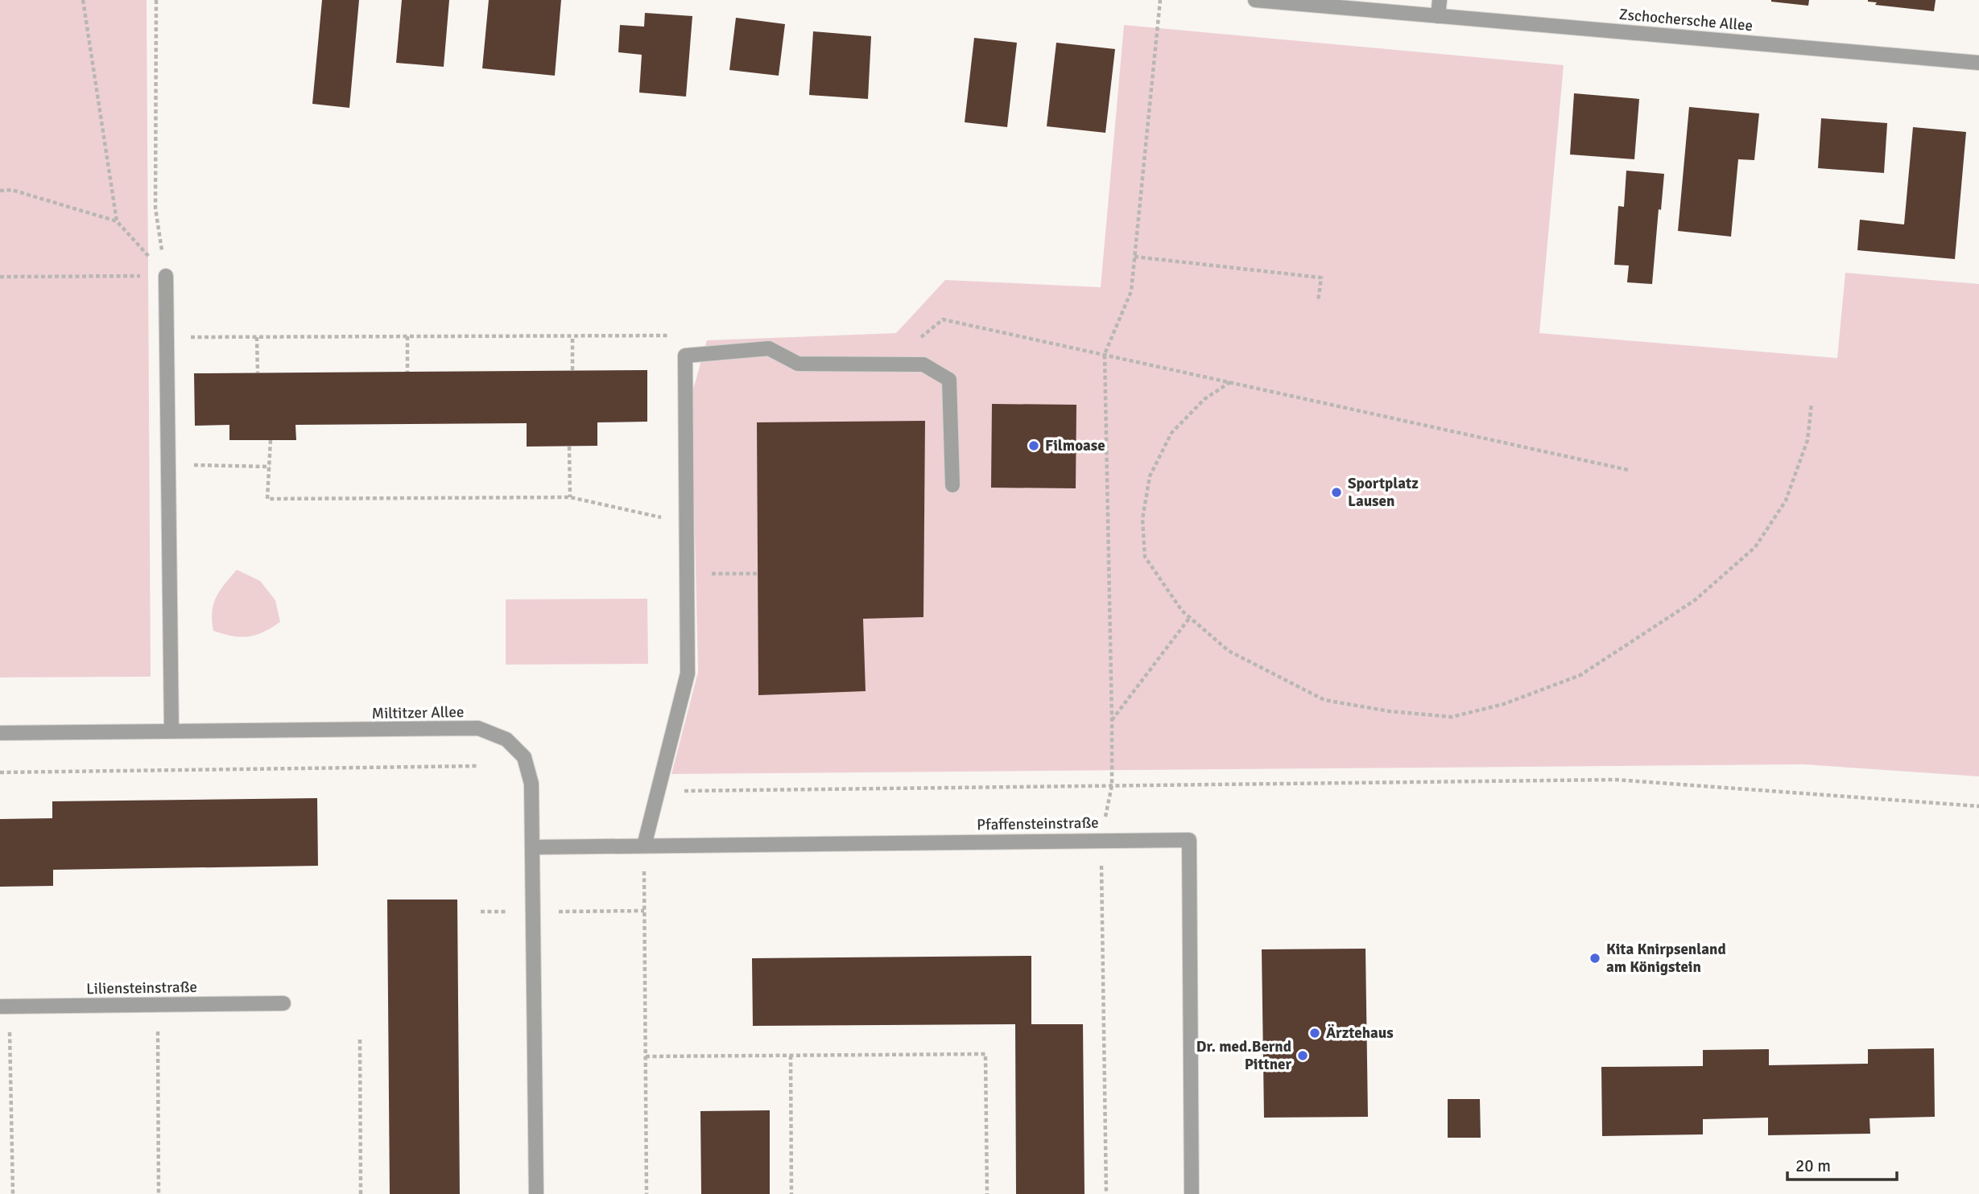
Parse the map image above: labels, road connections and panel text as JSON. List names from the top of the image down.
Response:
{
  "streets": {
    "street": [
      "Zschochersche Allee",
      "Miltitzer Allee",
      "Pfaffensteinstraße",
      "Liliensteinstraße"
    ]
  },
  "crossings": [
    ["Miltitzer Allee", "Pfaffensteinstraße"]
  ],
  "places": [
    "Filmoase",
    "Sportplatz Lausen",
    "Kita Knirpsenland am Königstein",
    "Ärztehaus",
    "Dr. med.Bernd Pittner"
  ],
  "scale_bar": "20 m"
}
